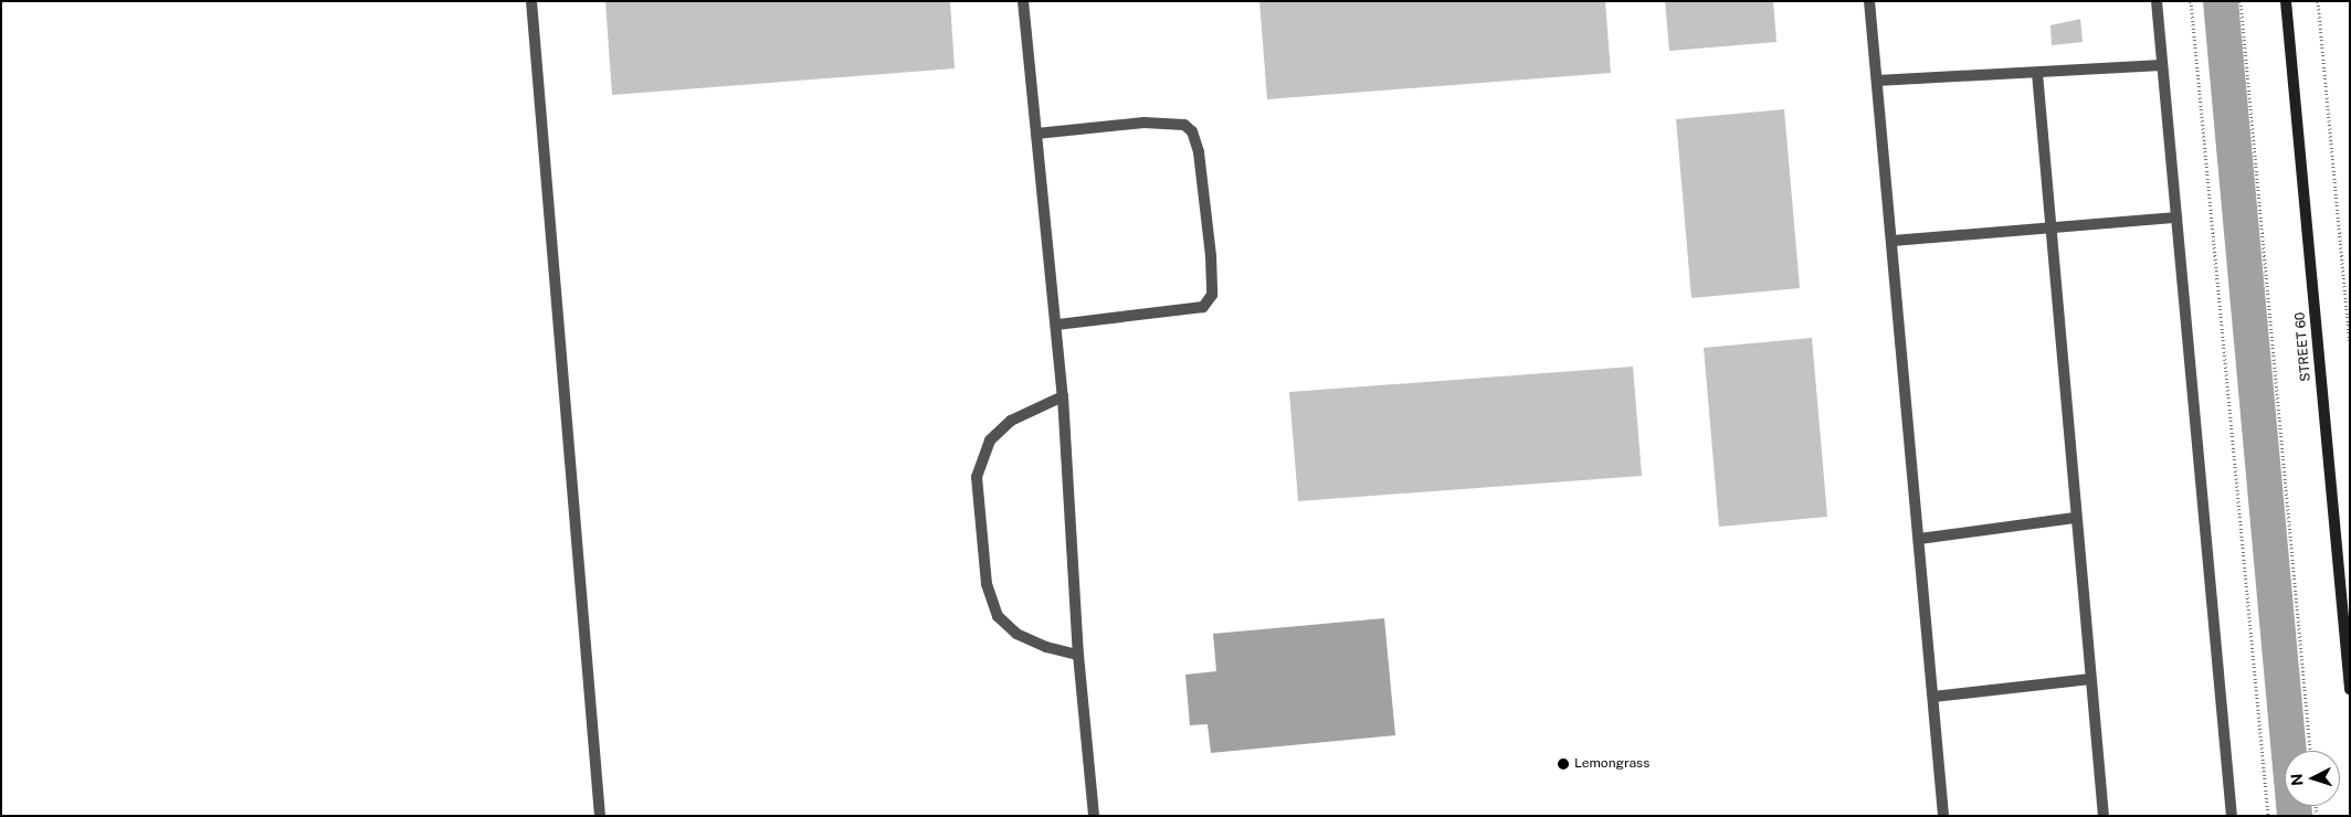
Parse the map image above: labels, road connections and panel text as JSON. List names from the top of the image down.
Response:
{
  "streets": {
    "main road": ["STREET 60"]
  },
  "places": ["Lemongrass"],
  "north": "left"
}
